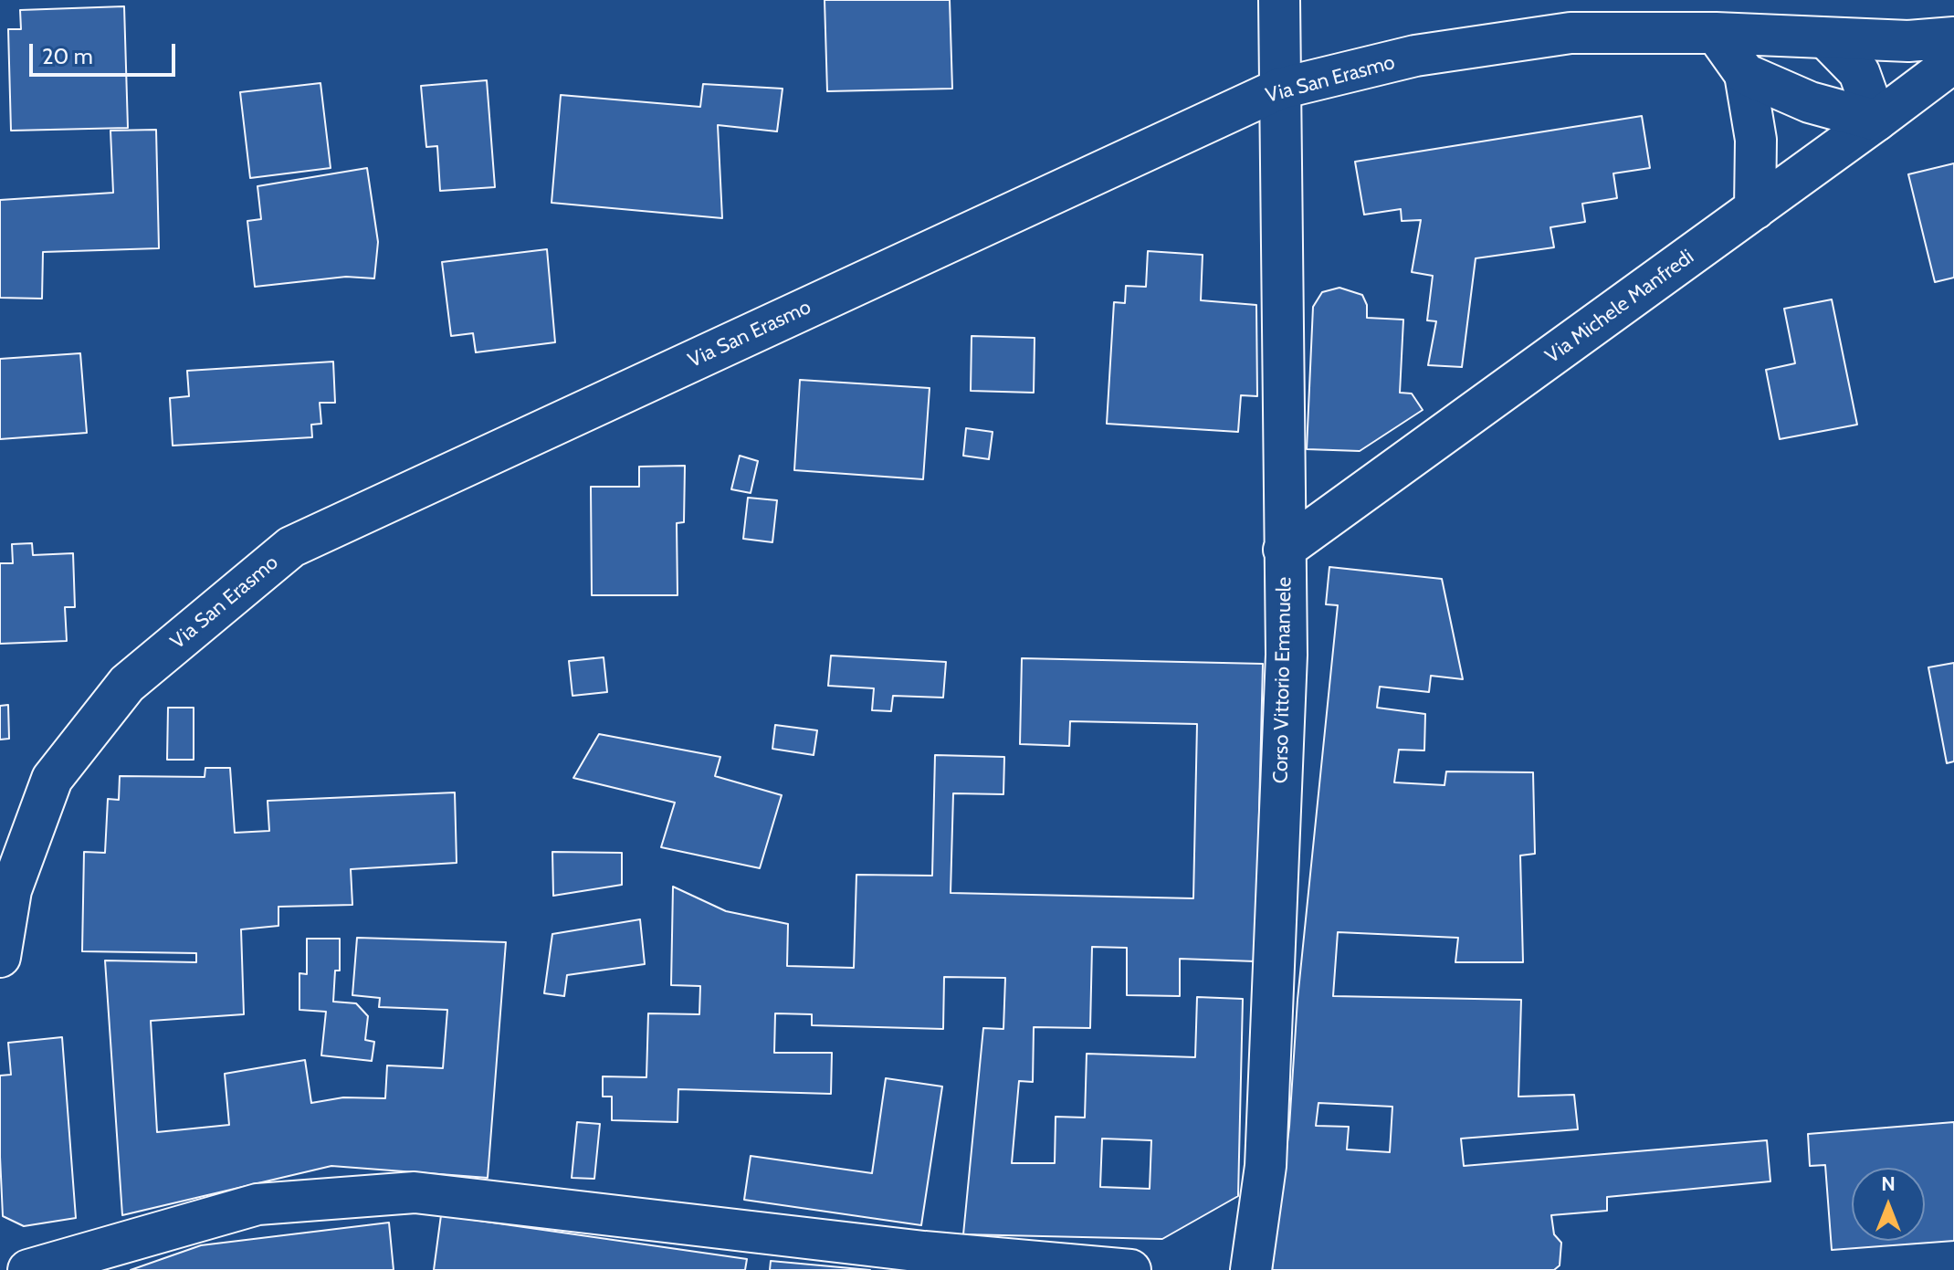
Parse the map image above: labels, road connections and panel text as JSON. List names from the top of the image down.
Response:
{
  "streets": {
    "street": ["Via San Erasmo", "Via Michele Manfredi", "Corso Vittorio Emanuele"]
  },
  "crossings": [
    ["Via San Erasmo", "Corso Vittorio Emanuele"],
    ["Via Michele Manfredi", "Corso Vittorio Emanuele"]
  ],
  "scale_bar": "20 m",
  "north": "top"
}
